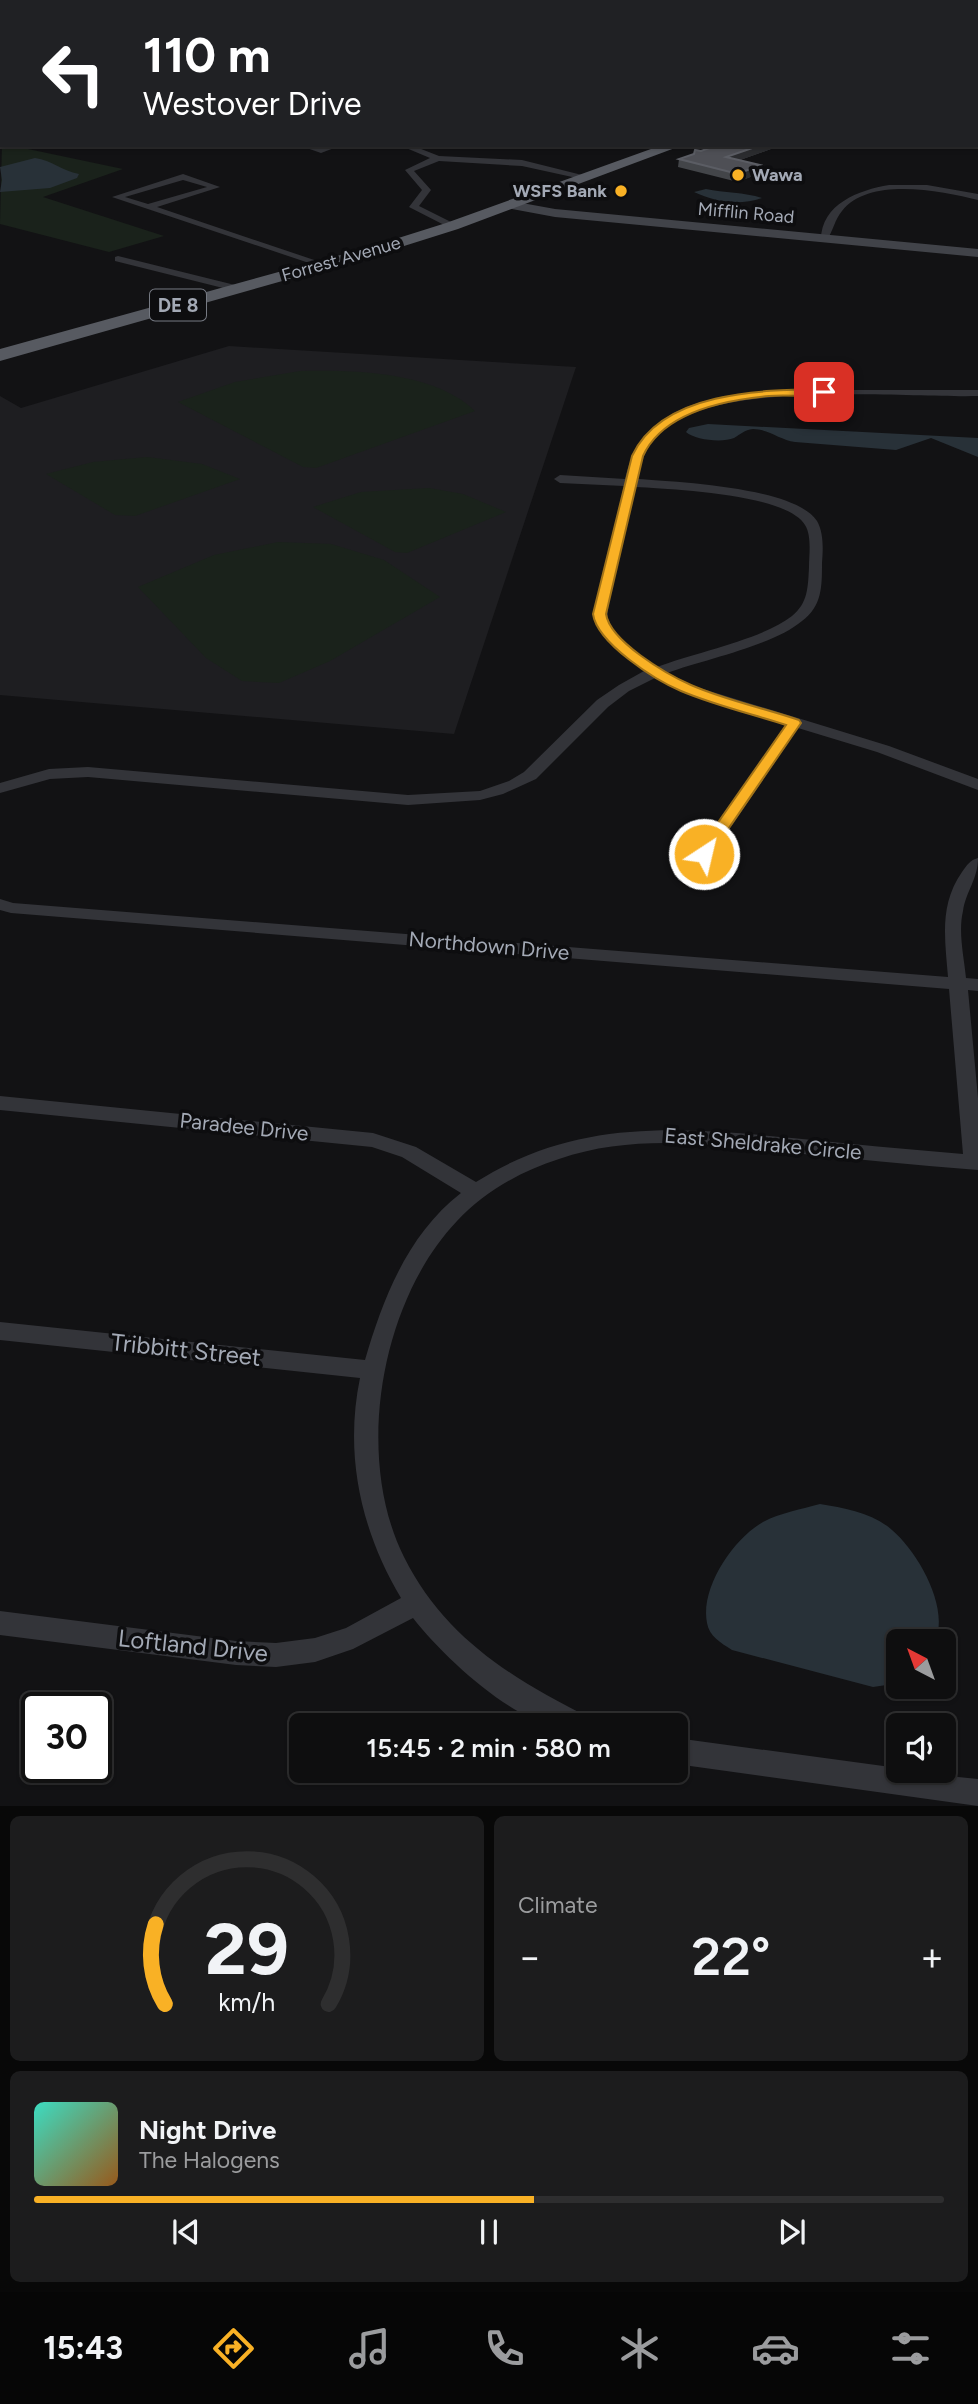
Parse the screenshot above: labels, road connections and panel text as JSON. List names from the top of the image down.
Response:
{
  "streets": {
    "highway": ["Forrest Avenue", "DE 8"],
    "main road": ["Mifflin Road"],
    "street": [
      "Northdown Drive",
      "Paradee Drive",
      "East Sheldrake Circle",
      "Tribbitt Street",
      "Loftland Drive"
    ]
  },
  "crossings": [
    ["Mifflin Road", "Forrest Avenue"],
    ["Paradee Drive", "East Sheldrake Circle"],
    ["East Sheldrake Circle", "Tribbitt Street"],
    ["East Sheldrake Circle", "Loftland Drive"]
  ],
  "places": ["Wawa", "WSFS Bank"],
  "north": "top left",
  "page": {
    "turn": ["110 m", "Westover Drive"],
    "limit": "30",
    "trip": "15:45 · 2 min · 580 m",
    "tile": "Climate",
    "heat": ["−", "22°", "+"],
    "song": ["Night Drive", "The Halogens"],
    "tabs": "15:43",
    "gauge": ["29", "km/h"]
  }
}
